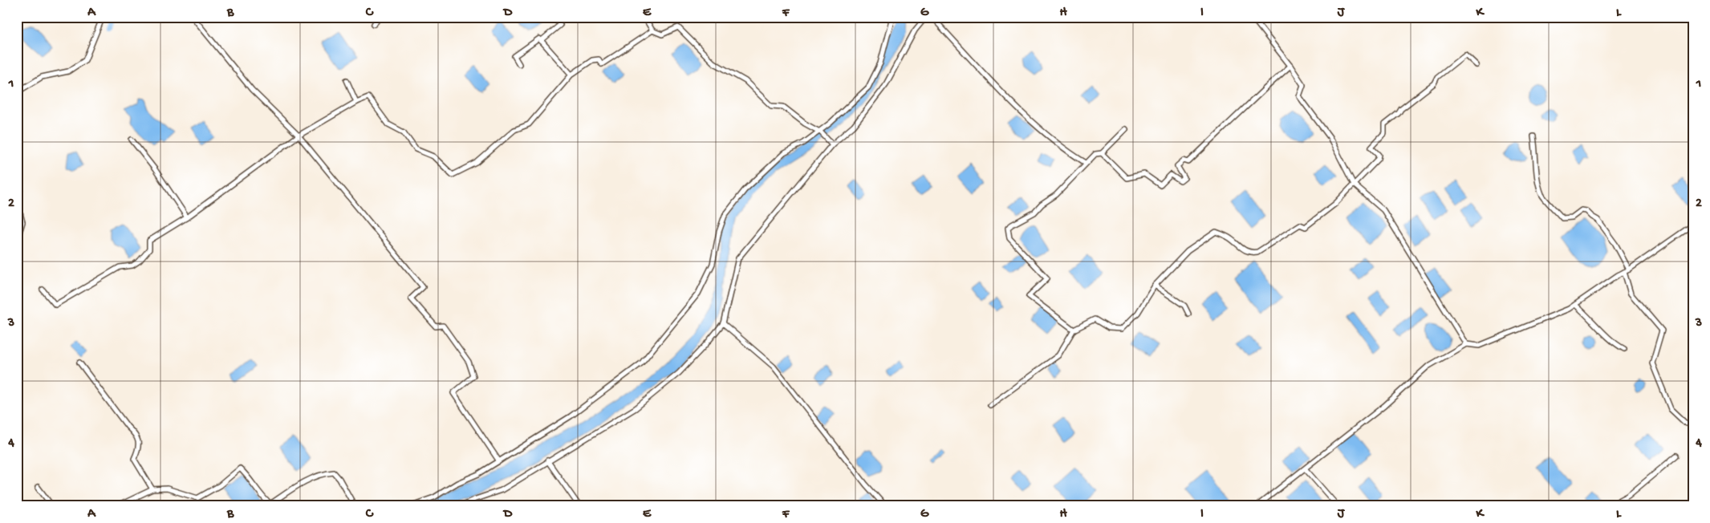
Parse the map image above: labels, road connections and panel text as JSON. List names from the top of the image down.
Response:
{
  "grid": {
    "columns": [
      "A",
      "B",
      "C",
      "D",
      "E",
      "F",
      "G",
      "H",
      "I",
      "J",
      "K",
      "L"
    ],
    "rows": [
      "1",
      "2",
      "3",
      "4"
    ]
  }
}
